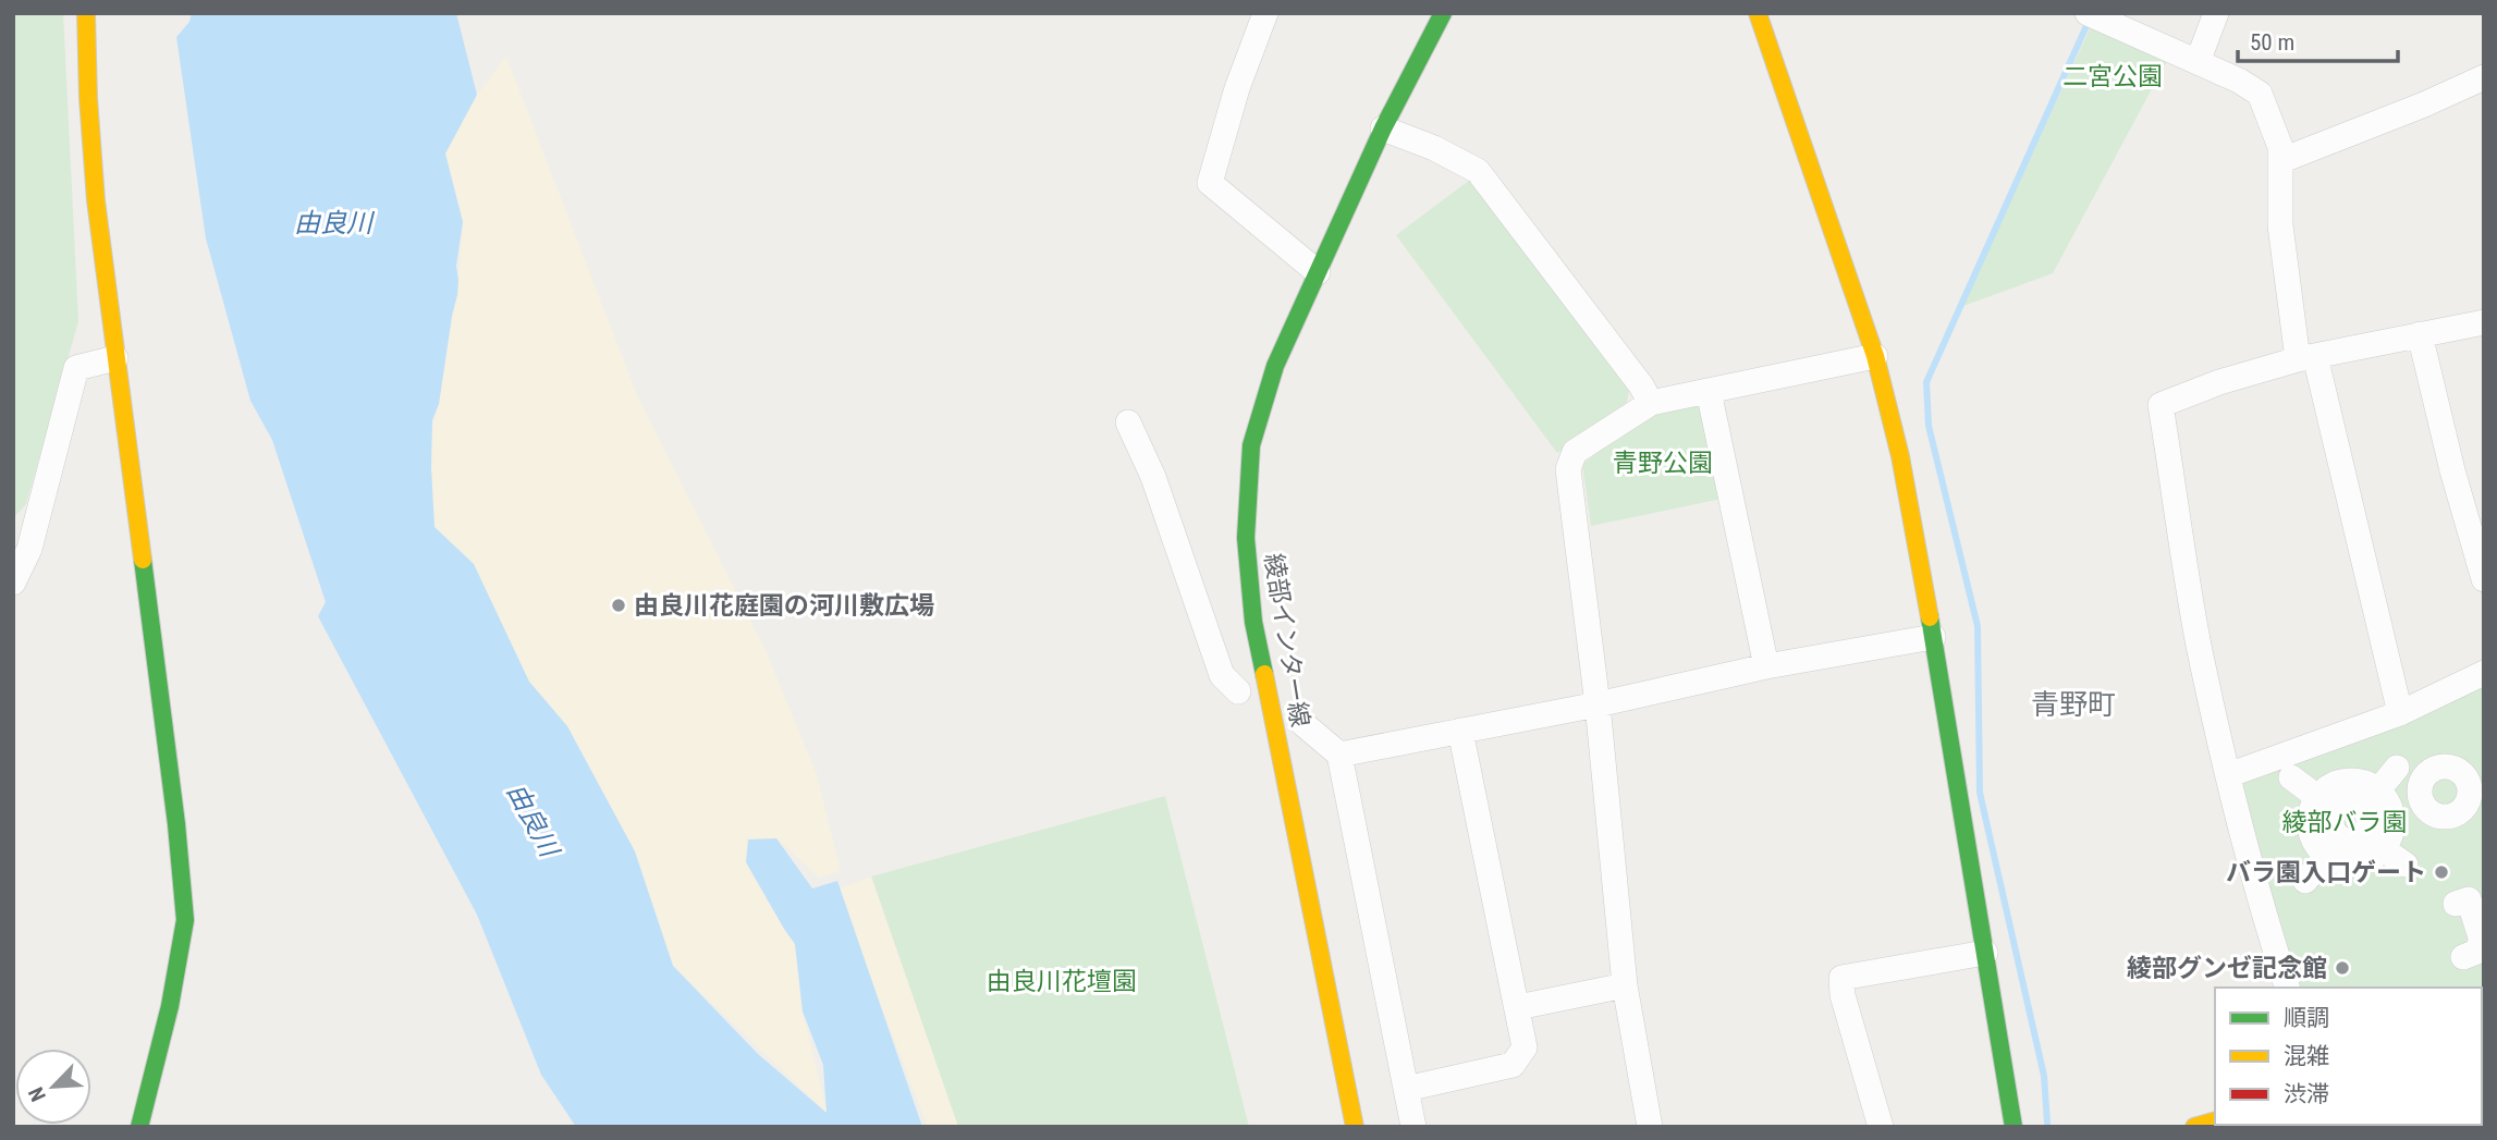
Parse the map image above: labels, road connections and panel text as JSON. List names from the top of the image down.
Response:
{
  "streets": {
    "street": ["綾部インター線"]
  },
  "districts": ["青野町"],
  "water": ["由良川"],
  "parks": [
    "二宮公園",
    "青野公園",
    "綾部バラ園",
    "由良川花壇園"
  ],
  "places": ["由良川花庭園の河川敷広場", "バラ園入口ゲート", "綾部グンゼ記念館"],
  "legend": ["順調", "混雑", "渋滞"],
  "scale_bar": "50 m",
  "north": "bottom left"
}
